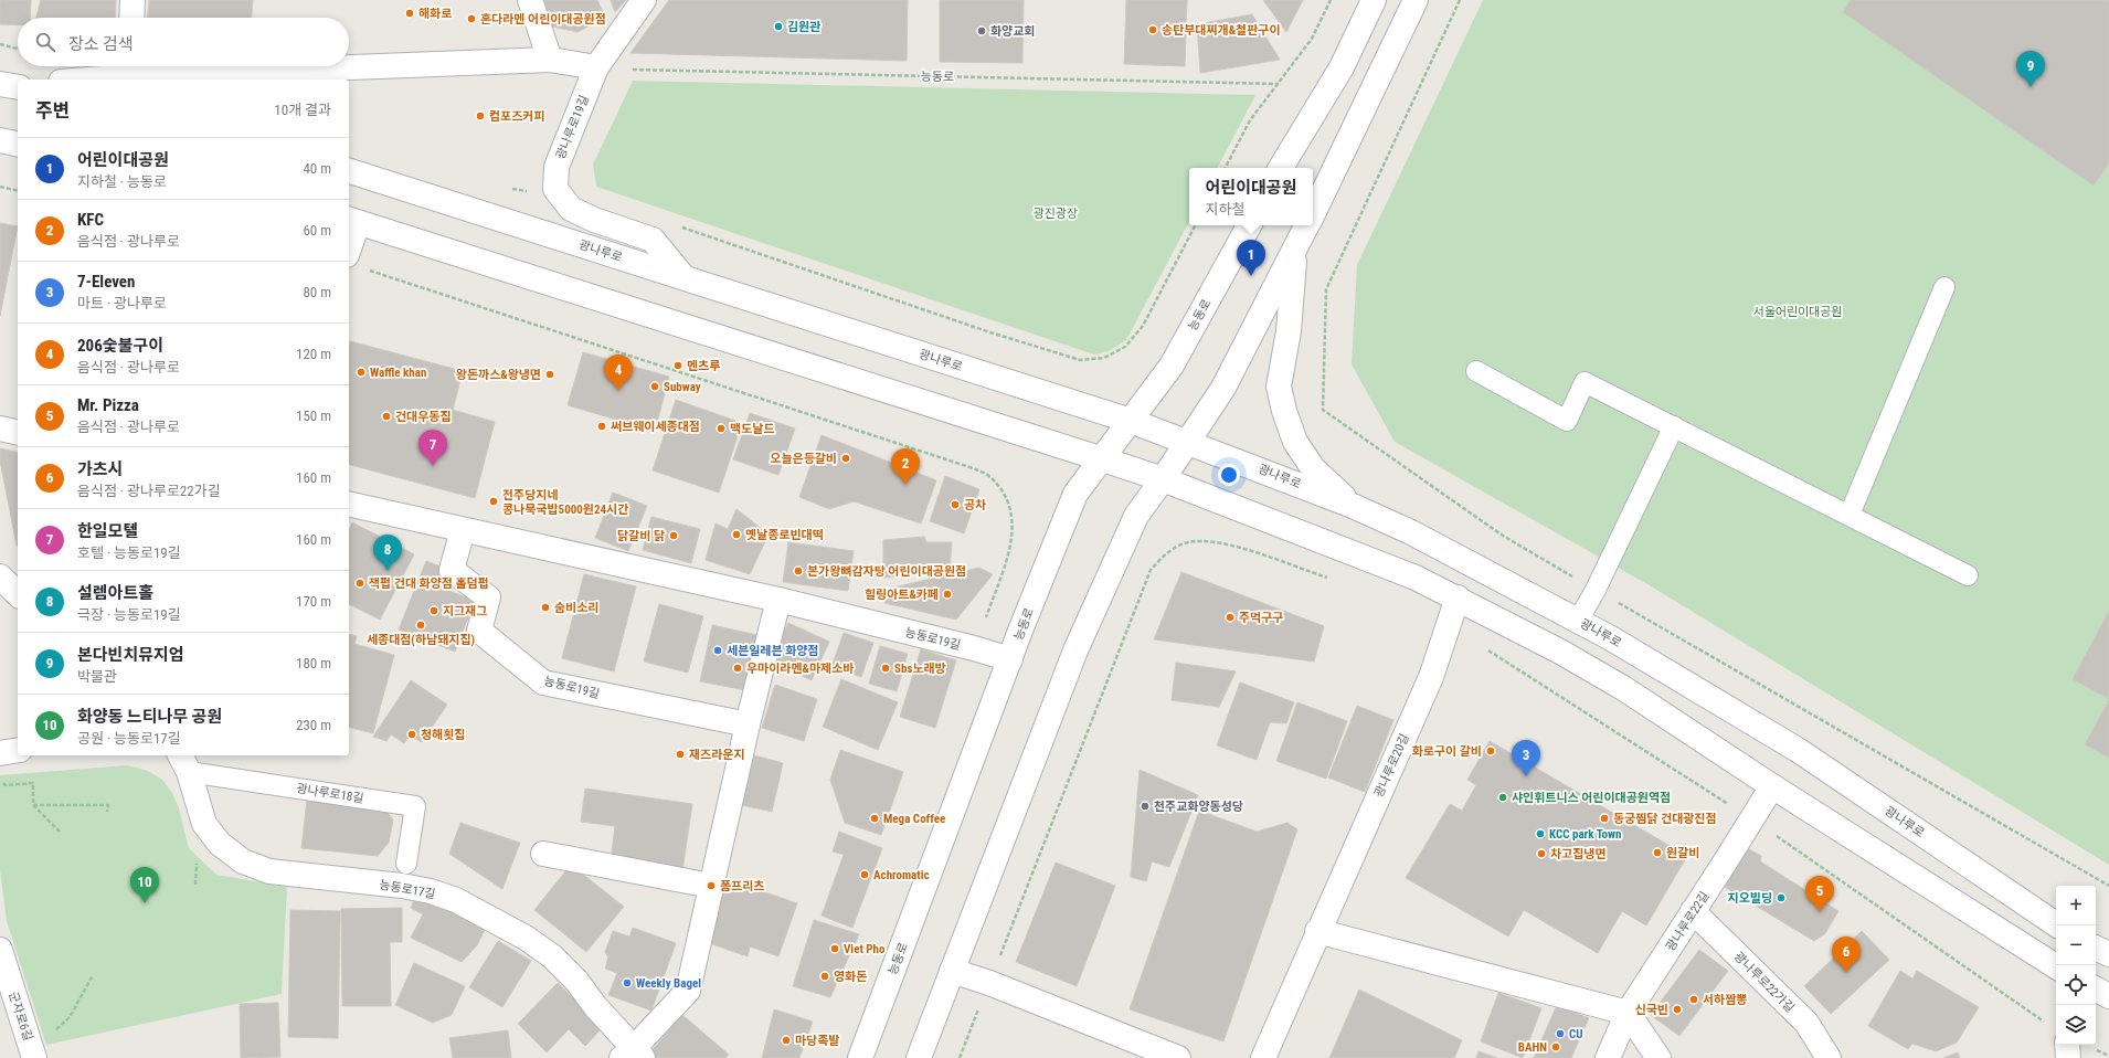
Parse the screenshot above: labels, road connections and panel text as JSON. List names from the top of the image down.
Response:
{
  "streets": {
    "main road": [
      "능동로",
      "광나루로19길",
      "광나루로",
      "능동로19길",
      "광나루로20길",
      "능동로17길",
      "광나루로22길",
      "광나루로22가길",
      "군자로6길"
    ],
    "lane": ["광나루로18길"]
  },
  "crossings": [
    ["능동로", "광나루로"],
    ["능동로", "능동로19길"],
    ["광나루로18길", "능동로17길"],
    ["광나루로22길", "광나루로22가길"]
  ],
  "parks": ["광진광장", "서울어린이대공원"],
  "places": [
    "해화로",
    "혼다라멘 어린이대공원점",
    "김원관",
    "송탄부대찌개&철판구이",
    "화양교회",
    "컴포즈커피",
    "멘츠루",
    "Waffle khan",
    "왕돈까스&왕냉면",
    "Subway",
    "건대우동집",
    "써브웨이세종대점",
    "맥도날드",
    "오늘은등갈비",
    "전주당지네 콩나묵국밥5000원24시간",
    "공차",
    "옛날종로빈대떡",
    "닭갈비 닭",
    "본가왕뼈감자탕 어린이대공원점",
    "잭펍 건대 화양점 홀덤펍",
    "힐링아트&카페",
    "숨비소리",
    "지그재그",
    "주먹구구",
    "세종대점(하남돼지집)",
    "세븐일레븐 화양점",
    "우마이라멘&마제소바",
    "Sbs노래방",
    "청해횟집",
    "화로구이 갈비",
    "재즈라운지",
    "샤인휘트니스 어린이대공원역점",
    "천주교화양동성당",
    "Mega Coffee",
    "동궁찜닭 건대광진점",
    "KCC park Town",
    "원갈비",
    "차고집냉면",
    "Achromatic",
    "폼프리츠",
    "지오빌딩",
    "Viet Pho",
    "영화돈",
    "Weekly Bagel",
    "서하짬뽕",
    "신국빈",
    "CU",
    "마당족발",
    "BAHN"
  ],
  "page": {
    "search": "장소 검색",
    "pins": [
      "9",
      "1",
      "4",
      "7",
      "2",
      "8",
      "3",
      "10",
      "5",
      "6"
    ],
    "heading": ["주변", "10개 결과"],
    "list": [
      {
        "mark": "1",
        "name": "어린이대공원",
        "note": "지하철 · 능동로",
        "value": "40 m"
      },
      {
        "mark": "2",
        "name": "KFC",
        "note": "음식점 · 광나루로",
        "value": "60 m"
      },
      {
        "mark": "3",
        "name": "7-Eleven",
        "note": "마트 · 광나루로",
        "value": "80 m"
      },
      {
        "mark": "4",
        "name": "206숯불구이",
        "note": "음식점 · 광나루로",
        "value": "120 m"
      },
      {
        "mark": "5",
        "name": "Mr. Pizza",
        "note": "음식점 · 광나루로",
        "value": "150 m"
      },
      {
        "mark": "6",
        "name": "가츠시",
        "note": "음식점 · 광나루로22가길",
        "value": "160 m"
      },
      {
        "mark": "7",
        "name": "한일모텔",
        "note": "호텔 · 능동로19길",
        "value": "160 m"
      },
      {
        "mark": "8",
        "name": "설렘아트홀",
        "note": "극장 · 능동로19길",
        "value": "170 m"
      },
      {
        "mark": "9",
        "name": "본다빈치뮤지엄",
        "note": "박물관",
        "value": "180 m"
      },
      {
        "mark": "10",
        "name": "화양동 느티나무 공원",
        "note": "공원 · 능동로17길",
        "value": "230 m"
      }
    ],
    "popup": ["어린이대공원", "지하철"],
    "map_buttons": ["+", "−"]
  }
}
